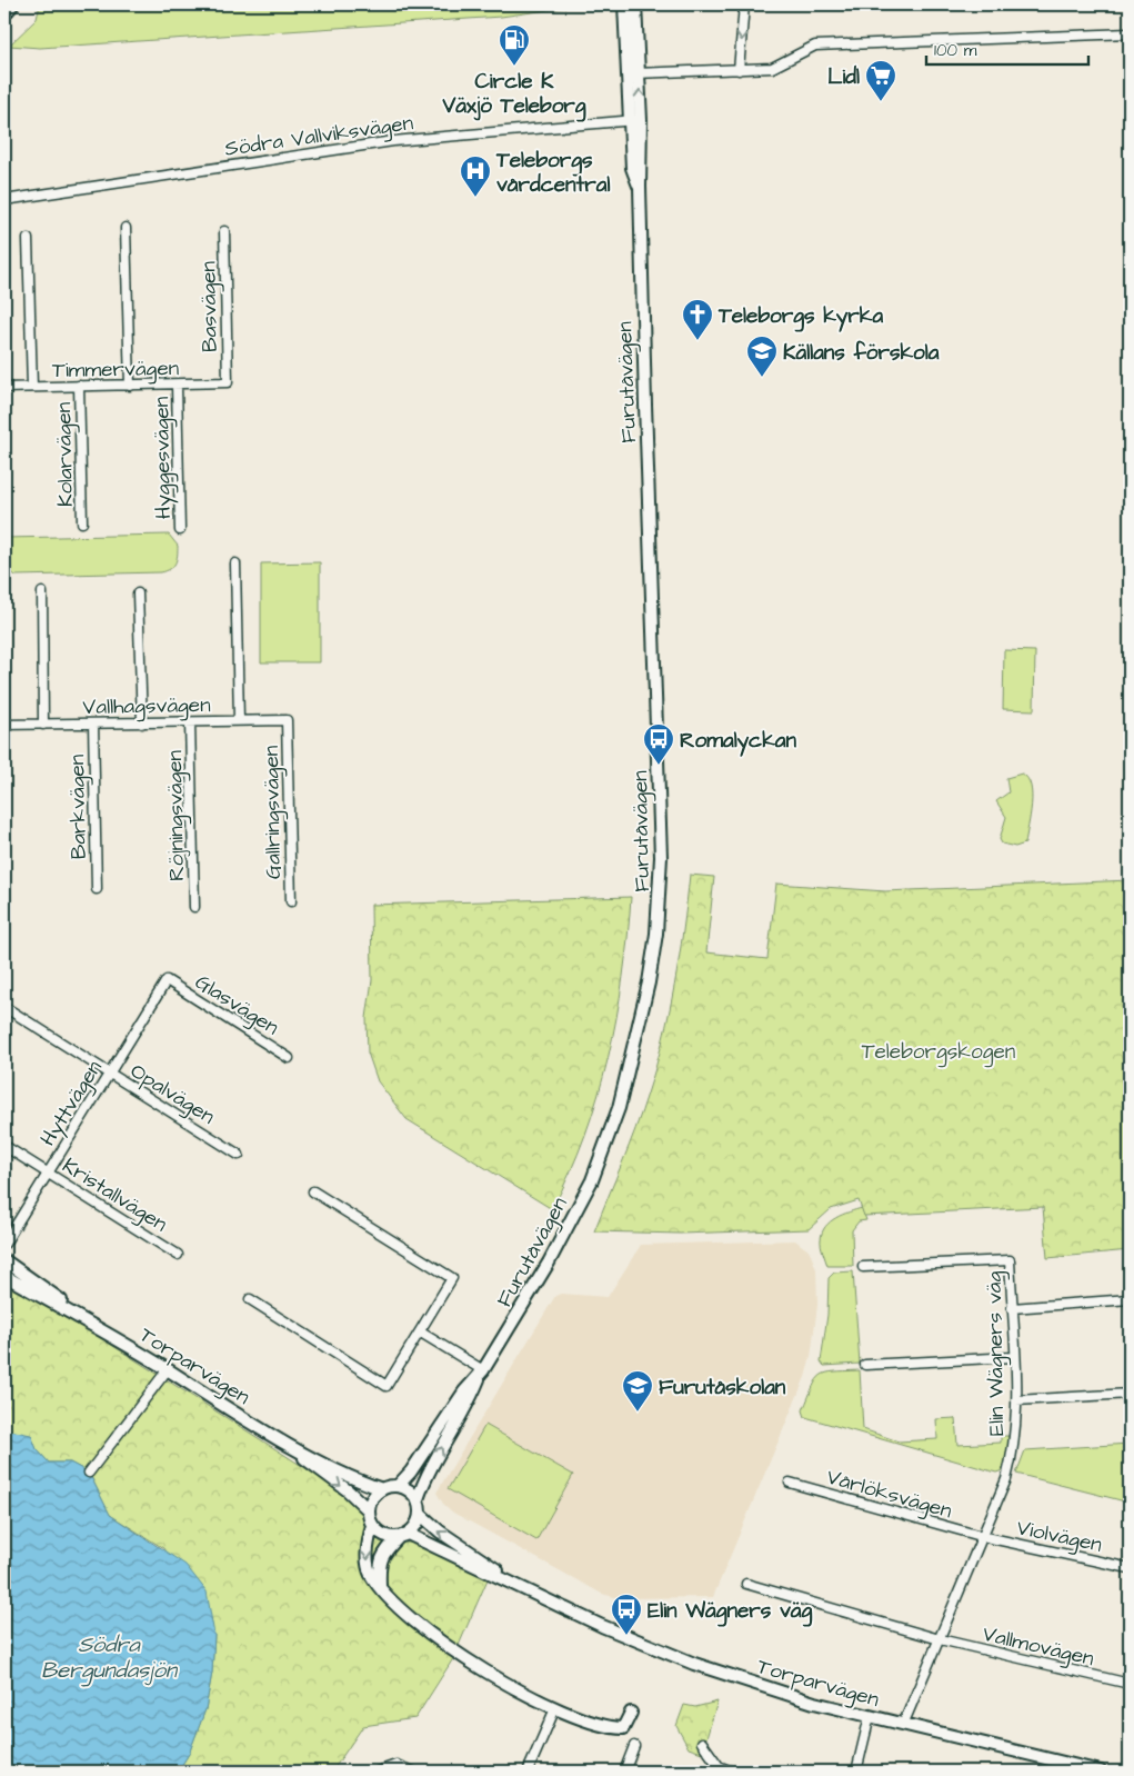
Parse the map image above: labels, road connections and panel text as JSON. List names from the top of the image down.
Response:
{
  "streets": {
    "street": [
      "Södra Vallviksvägen",
      "Basvägen",
      "Timmervägen",
      "Furutåvägen",
      "Kolarvägen",
      "Hyggesvägen",
      "Vallhagsvägen",
      "Barkvägen",
      "Gallringsvägen",
      "Röjningsvägen",
      "Glasvägen",
      "Opalvägen",
      "Hyttvägen",
      "Kristallvägen",
      "Elin Wägners väg",
      "Torparvägen",
      "Vårlöksvägen",
      "Violvägen",
      "Vallmovägen"
    ]
  },
  "crossings": [
    ["Södra Vallviksvägen", "Furutåvägen"],
    ["Basvägen", "Timmervägen"],
    ["Timmervägen", "Kolarvägen"],
    ["Timmervägen", "Hyggesvägen"],
    ["Furutåvägen", "Torparvägen"],
    ["Vallhagsvägen", "Barkvägen"],
    ["Vallhagsvägen", "Gallringsvägen"],
    ["Vallhagsvägen", "Röjningsvägen"],
    ["Glasvägen", "Hyttvägen"],
    ["Opalvägen", "Hyttvägen"],
    ["Hyttvägen", "Kristallvägen"],
    ["Elin Wägners väg", "Torparvägen"],
    ["Elin Wägners väg", "Vårlöksvägen"],
    ["Elin Wägners väg", "Violvägen"],
    ["Elin Wägners väg", "Vallmovägen"],
    ["Vårlöksvägen", "Violvägen"]
  ],
  "water": ["Södra Bergundasjön"],
  "parks": ["Teleborgskogen"],
  "places": {
    "fuel station": ["Circle K Växjö Teleborg"],
    "supermarket": ["Lidl"],
    "hospital": ["Teleborgs vårdcentral"],
    "church": ["Teleborgs kyrka"],
    "school or university": ["Källans förskola", "Furutåskolan"],
    "bus stop": ["Romalyckan", "Elin Wägners väg"]
  },
  "scale_bar": "100 m"
}
